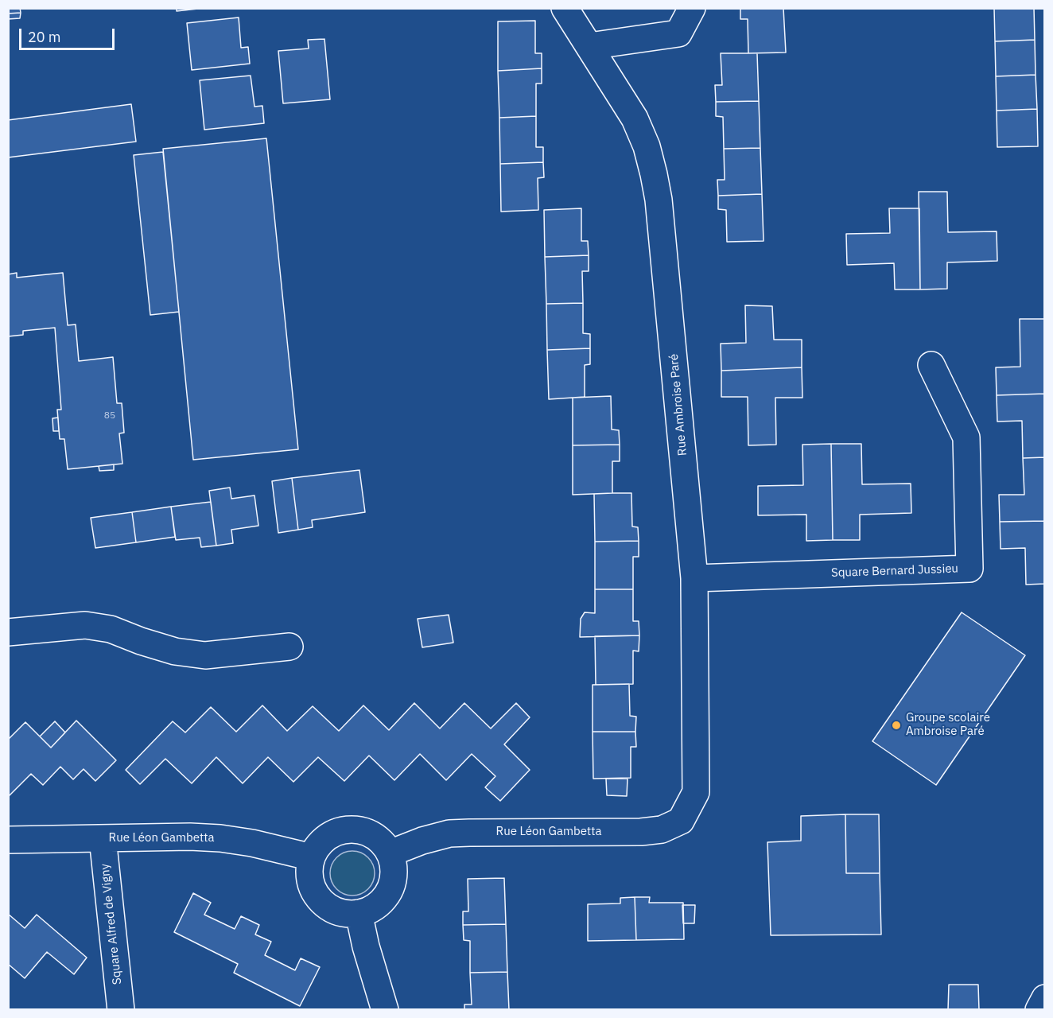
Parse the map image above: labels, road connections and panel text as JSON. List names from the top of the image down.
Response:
{
  "streets": {
    "street": [
      "Rue Ambroise Paré",
      "Square Bernard Jussieu",
      "Rue Léon Gambetta",
      "Square Alfred de Vigny"
    ]
  },
  "crossings": [
    ["Rue Ambroise Paré", "Square Bernard Jussieu"],
    ["Rue Ambroise Paré", "Rue Léon Gambetta"],
    ["Rue Léon Gambetta", "Square Alfred de Vigny"]
  ],
  "places": ["Groupe scolaire Ambroise Paré"],
  "house_numbers": ["85"],
  "scale_bar": "20 m"
}
